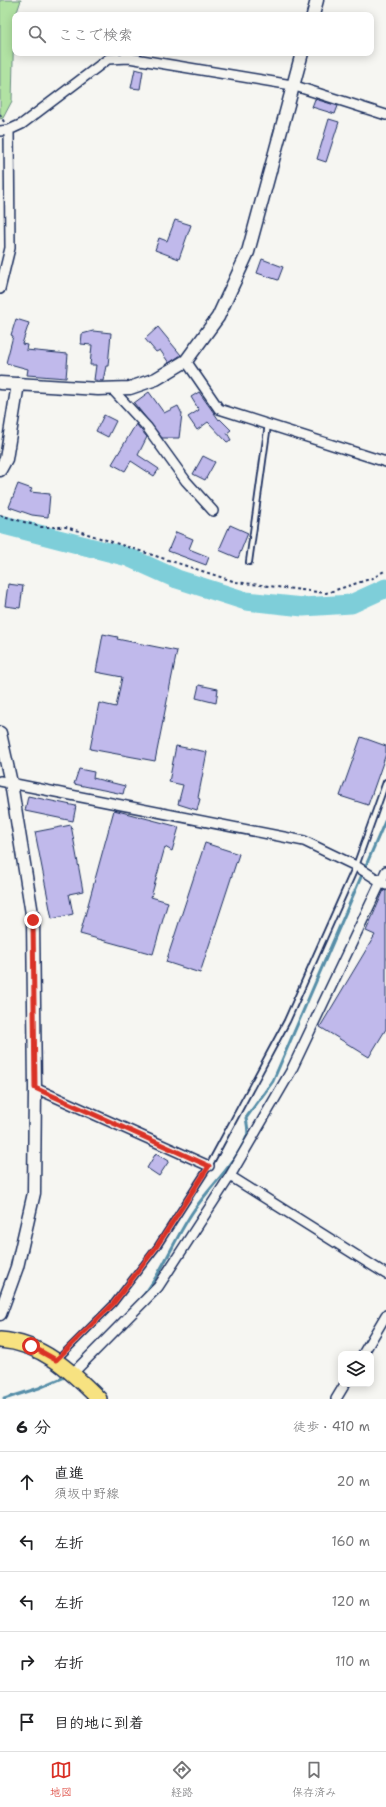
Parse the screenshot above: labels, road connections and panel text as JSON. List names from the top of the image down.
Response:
{
  "page": {
    "search": "ここで検索",
    "heading": ["6 分", "徒歩 · 410 m"],
    "list": [
      ["直進", "須坂中野線", "20 m"],
      ["左折", "160 m"],
      ["左折", "120 m"],
      ["右折", "110 m"],
      "目的地に到着"
    ],
    "nav": ["地図", "経路", "保存済み"]
  }
}
